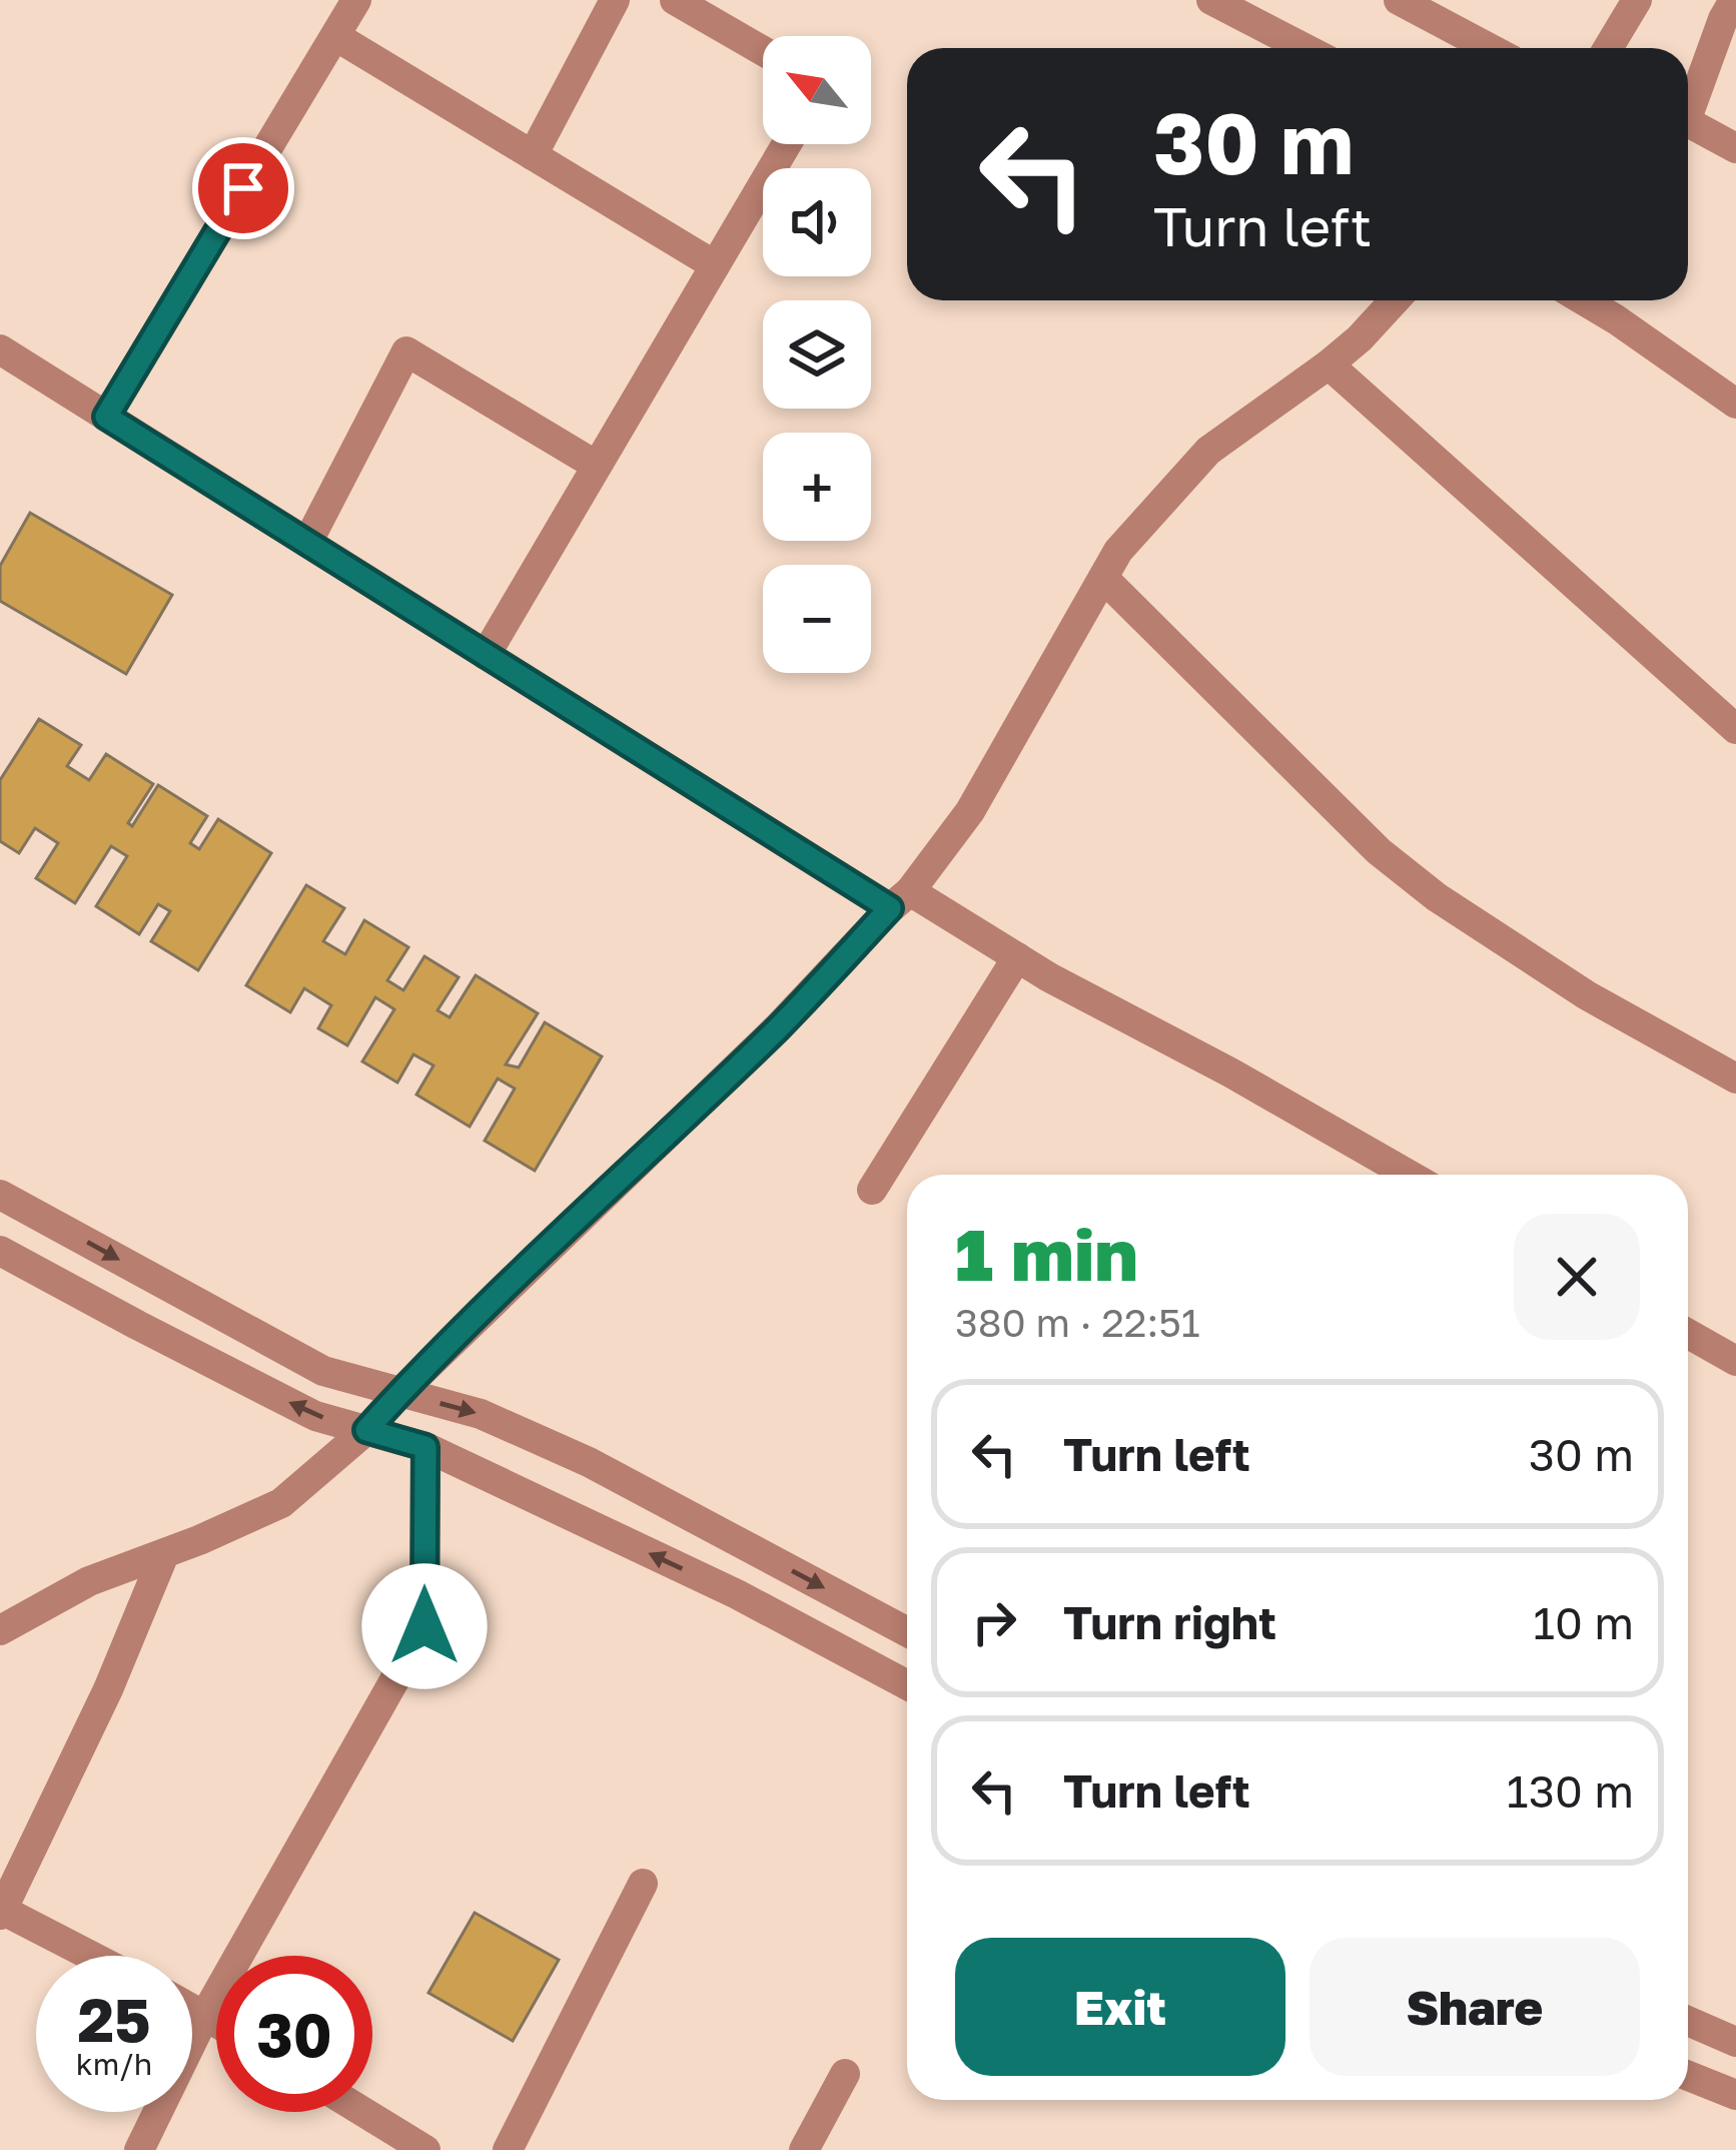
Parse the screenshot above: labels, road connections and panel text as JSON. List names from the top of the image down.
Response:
{
  "north": "top left",
  "page": {
    "map_buttons": ["+", "−"],
    "turn": ["30 m", "Turn left"],
    "heading": ["1 min", "380 m · 22:51"],
    "list": [
      {
        "name": "Turn left",
        "value": "30 m"
      },
      {
        "name": "Turn right",
        "value": "10 m"
      },
      {
        "name": "Turn left",
        "value": "130 m"
      }
    ],
    "buttons": ["Exit", "Share"],
    "speed": "25 km/h",
    "limit": "30"
  }
}
